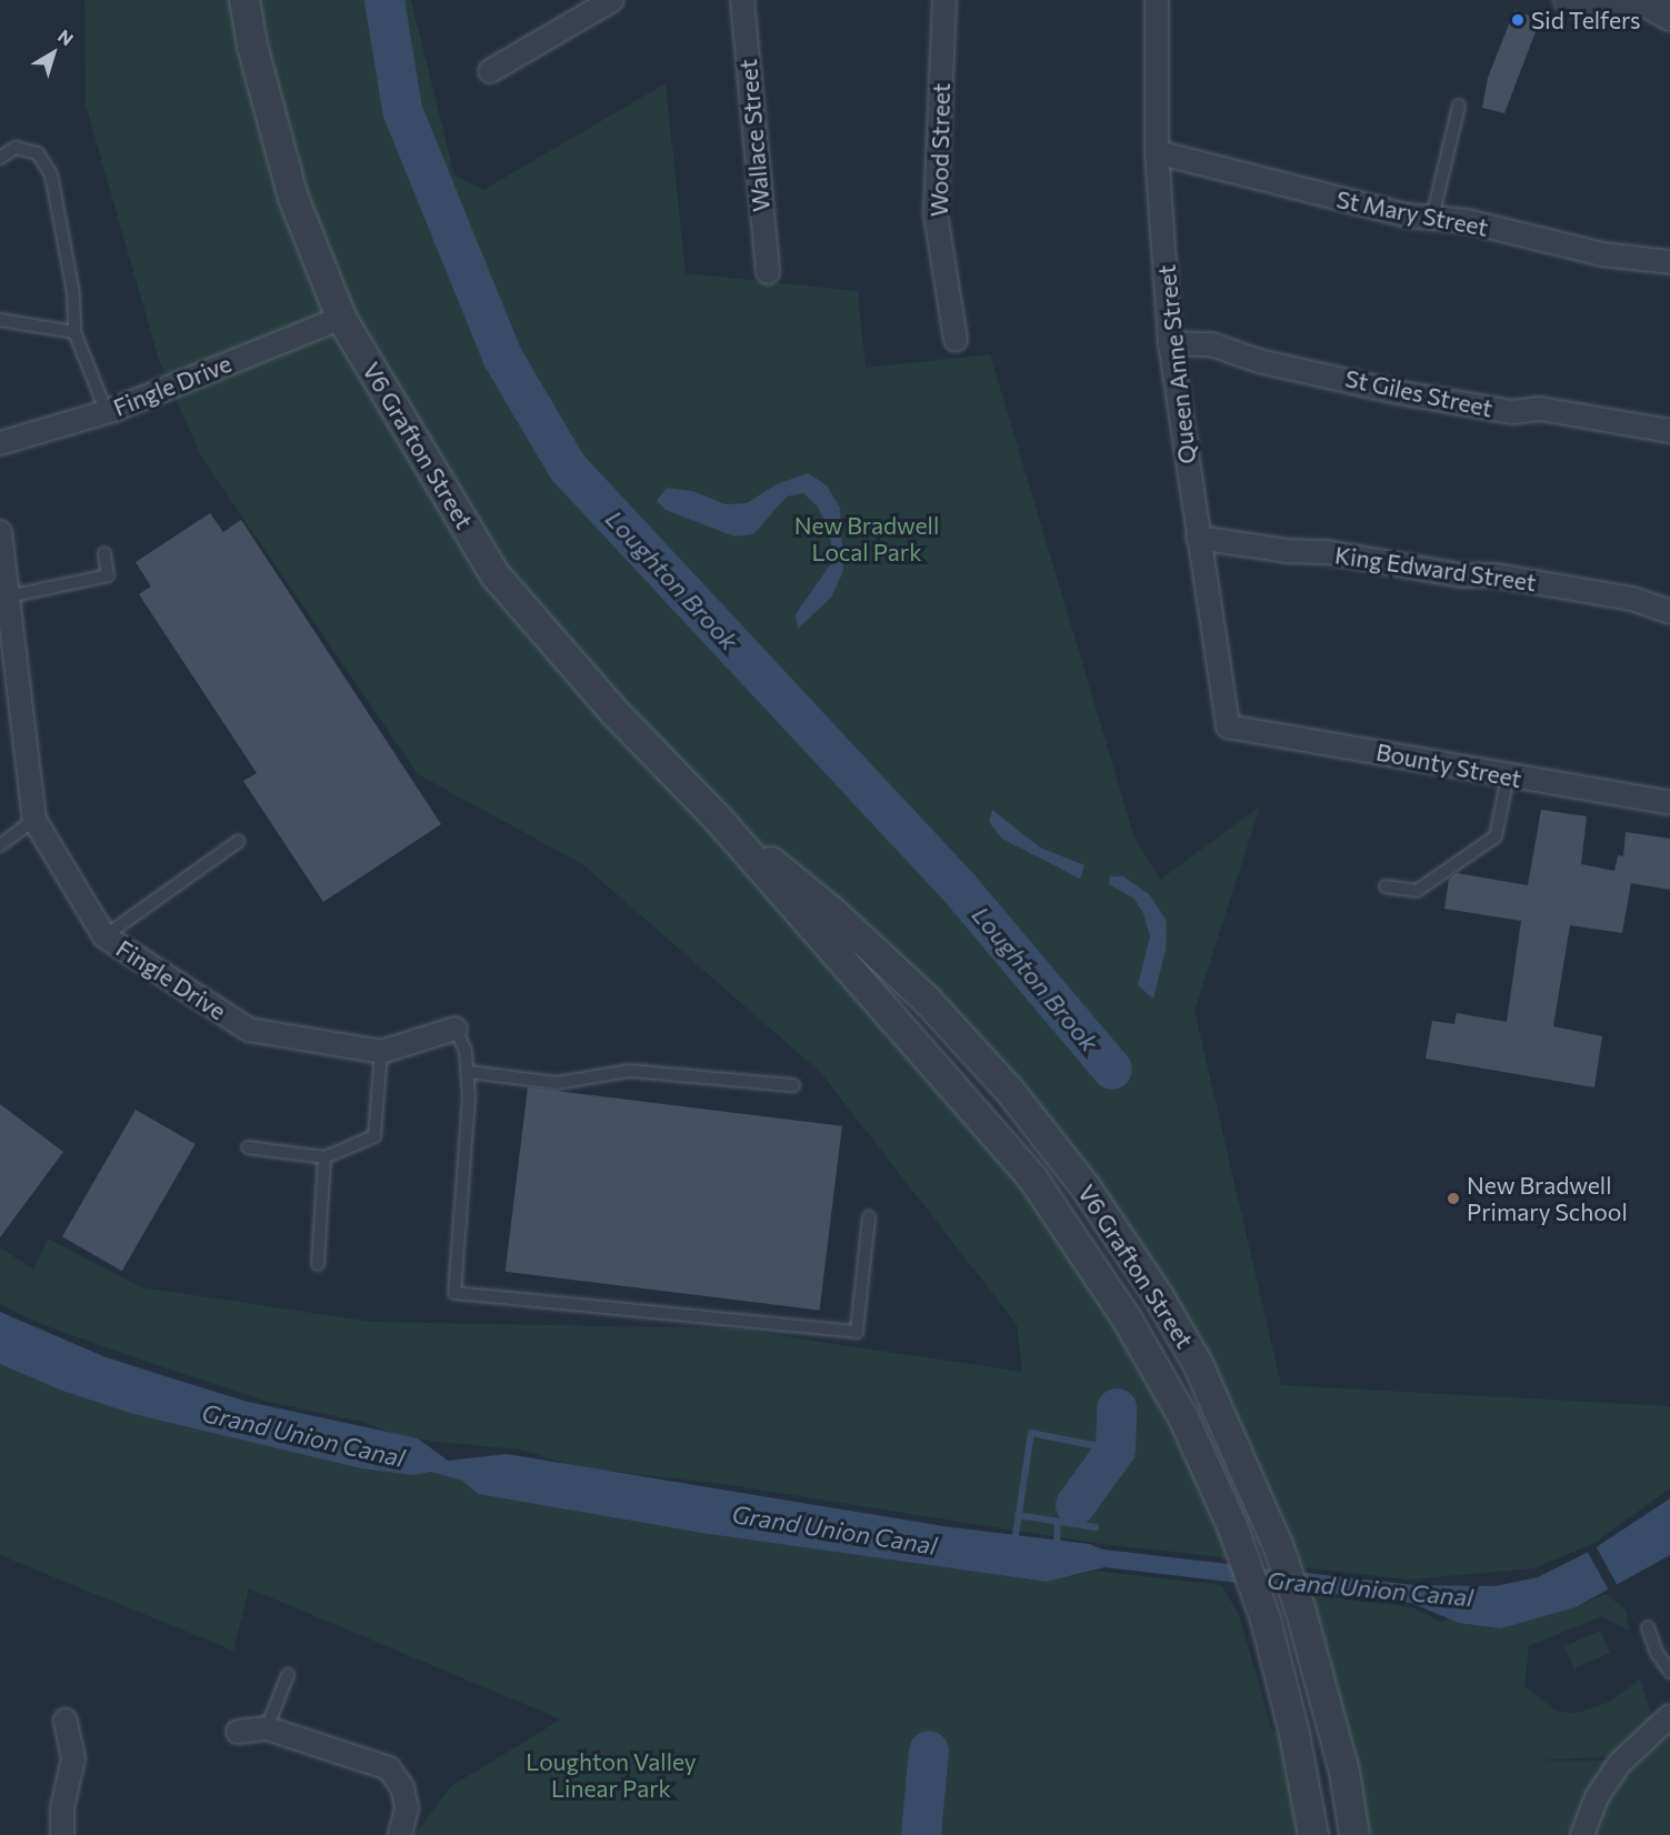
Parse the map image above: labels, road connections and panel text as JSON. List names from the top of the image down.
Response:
{
  "streets": {
    "street": [
      "Wallace Street",
      "Wood Street",
      "St Mary Street",
      "Queen Anne Street",
      "Fingle Drive",
      "St Giles Street",
      "V6 Grafton Street",
      "King Edward Street",
      "Bounty Street"
    ]
  },
  "crossings": [
    ["St Mary Street", "Queen Anne Street"],
    ["Queen Anne Street", "St Giles Street"],
    ["Queen Anne Street", "King Edward Street"],
    ["Queen Anne Street", "Bounty Street"],
    ["Fingle Drive", "V6 Grafton Street"]
  ],
  "water": ["Loughton Brook", "Grand Union Canal"],
  "parks": ["New Bradwell Local Park", "Loughton Valley Linear Park"],
  "places": ["Sid Telfers", "New Bradwell Primary School"],
  "north": "top right"
}
